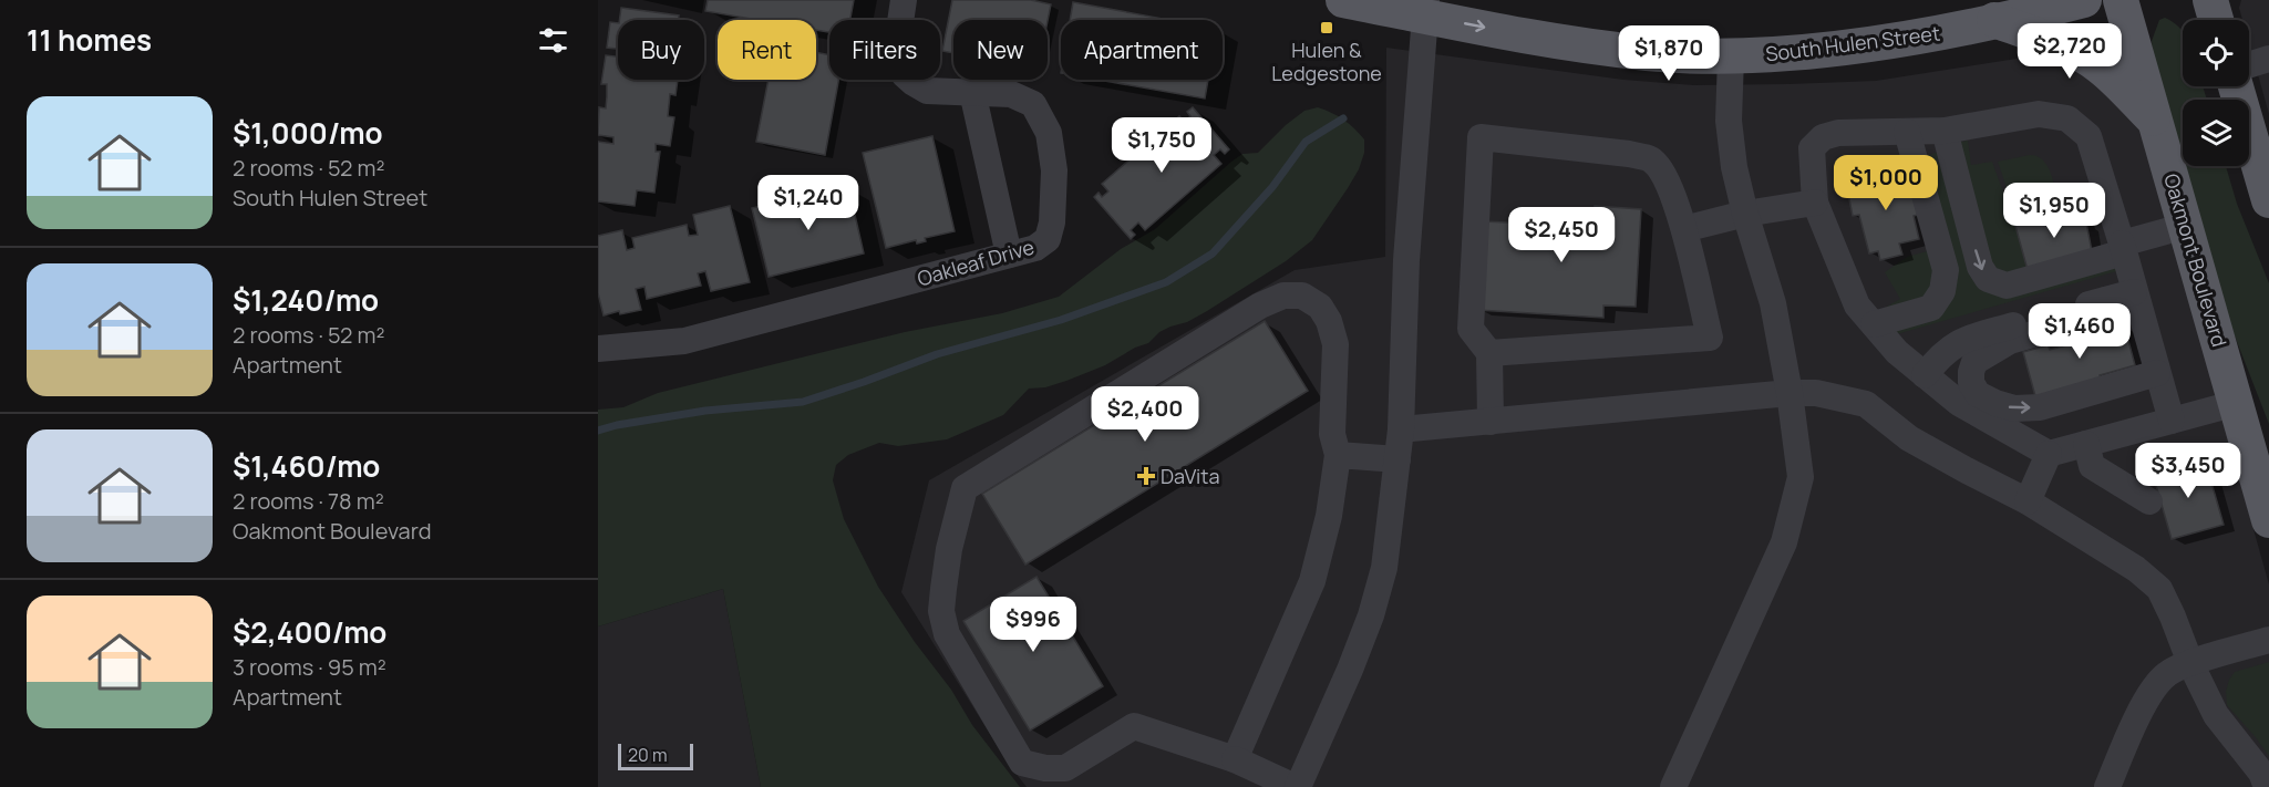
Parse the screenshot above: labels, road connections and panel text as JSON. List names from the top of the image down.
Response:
{
  "streets": {
    "main road": ["South Hulen Street", "Oakmont Boulevard"],
    "lane": ["Oakleaf Drive"]
  },
  "one_way": ["South Hulen Street"],
  "places": {
    "transit": ["Hulen & Ledgestone"],
    "health": ["DaVita"]
  },
  "scale_bar": "20 m",
  "page": {
    "heading": "11 homes",
    "chip": [
      "Buy",
      "Rent",
      "Filters",
      "New",
      "Apartment"
    ],
    "price": [
      "$2,720",
      "$1,870",
      "$1,750",
      "$1,000",
      "$1,240",
      "$1,950",
      "$2,450",
      "$1,460",
      "$2,400",
      "$3,450",
      "$996"
    ],
    "list": [
      {
        "name": "$1,000/mo",
        "note": "2 rooms · 52 m² · South Hulen Street"
      },
      {
        "name": "$1,240/mo",
        "note": "2 rooms · 52 m² · Apartment"
      },
      {
        "name": "$1,460/mo",
        "note": "2 rooms · 78 m² · Oakmont Boulevard"
      },
      {
        "name": "$2,400/mo",
        "note": "3 rooms · 95 m² · Apartment"
      }
    ],
    "scale": "20 m"
  }
}
